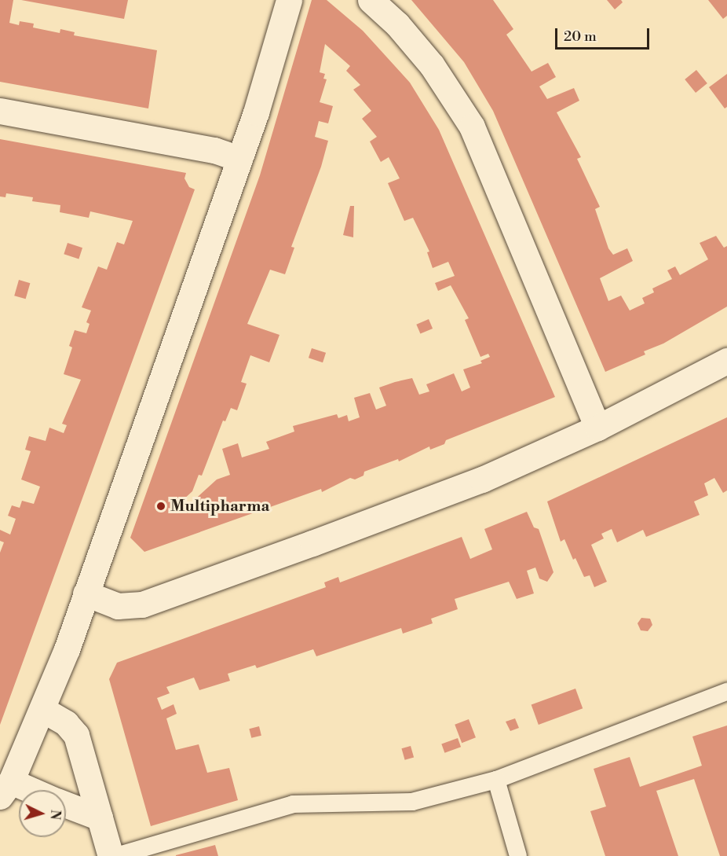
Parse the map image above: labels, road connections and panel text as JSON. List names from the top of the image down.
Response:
{
  "places": ["Multipharma"],
  "scale_bar": "20 m",
  "north": "right"
}
